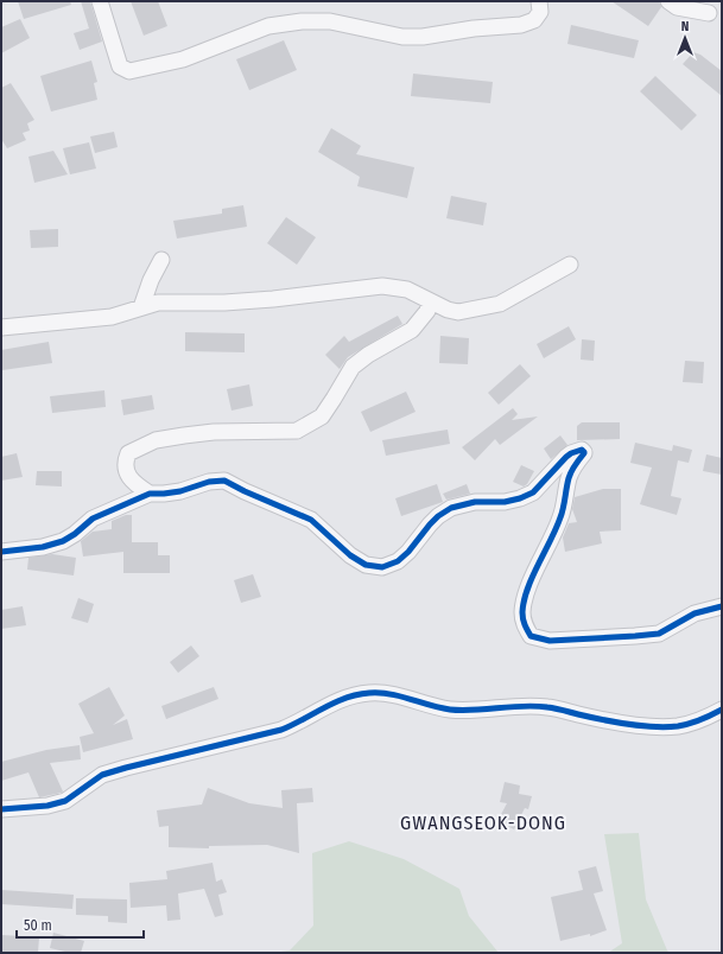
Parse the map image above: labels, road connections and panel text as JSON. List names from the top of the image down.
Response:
{
  "districts": ["GWANGSEOK-DONG"],
  "scale_bar": "50 m",
  "north": "top"
}
